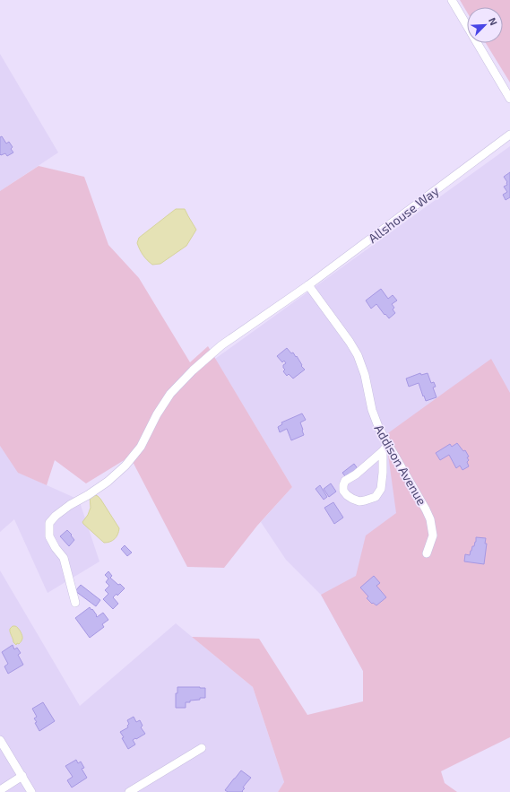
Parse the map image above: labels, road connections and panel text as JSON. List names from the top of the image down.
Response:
{
  "streets": {
    "street": ["Allshouse Way", "Addison Avenue"]
  },
  "crossings": [
    ["Allshouse Way", "Addison Avenue"]
  ],
  "north": "top right"
}
